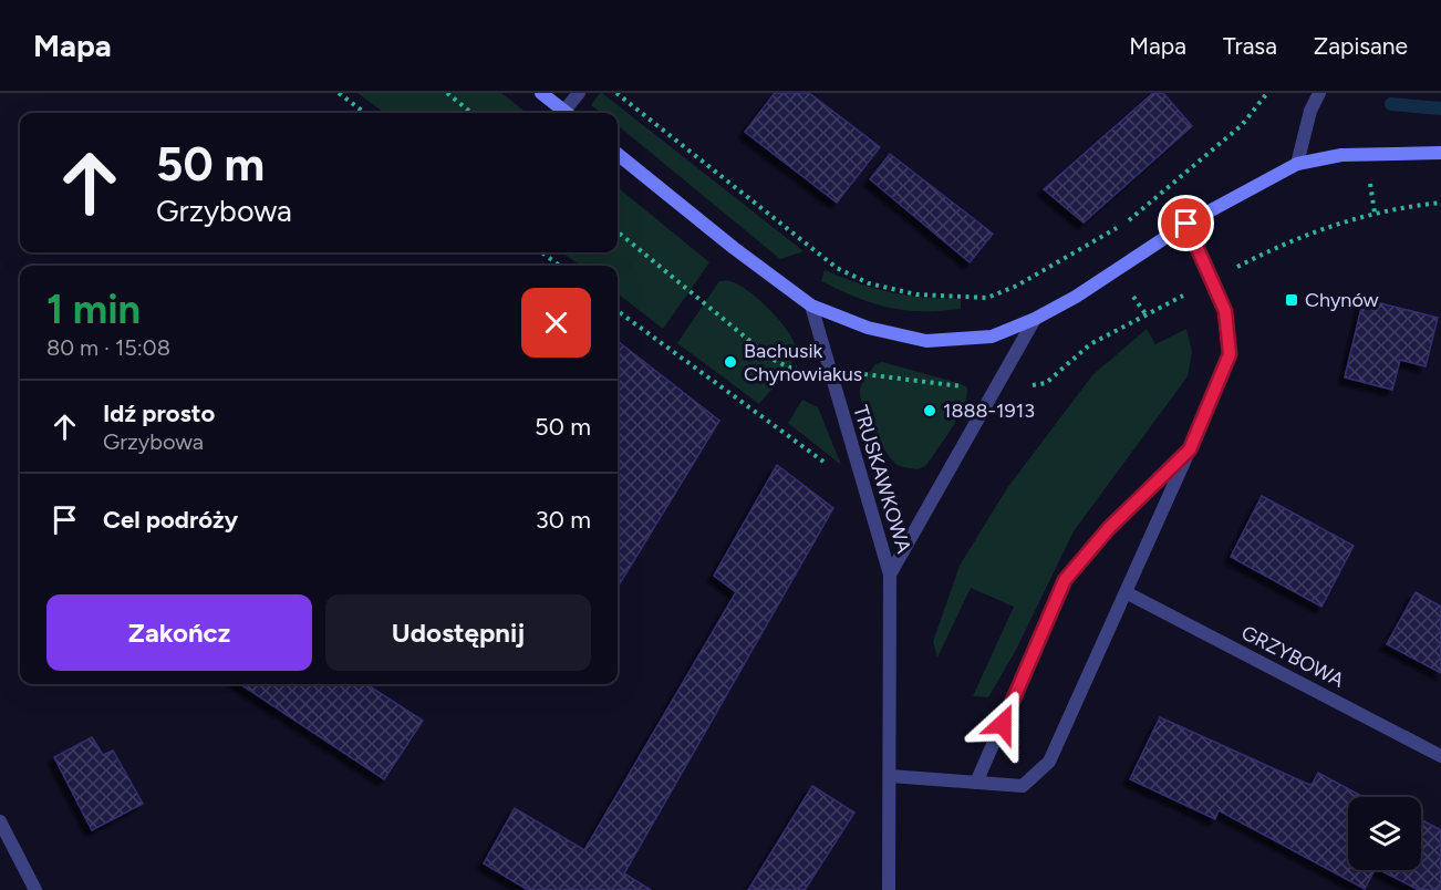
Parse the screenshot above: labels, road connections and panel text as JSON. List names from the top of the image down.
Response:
{
  "streets": {
    "street": ["TRUSKAWKOWA", "GRZYBOWA"]
  },
  "places": {
    "transit": ["Chynów"],
    "other": ["Bachusik Chynowiakus", "1888-1913"]
  },
  "page": {
    "header": "Mapa",
    "nav": ["Mapa", "Trasa", "Zapisane"],
    "turn": ["50 m", "Grzybowa"],
    "heading": ["1 min", "80 m · 15:08"],
    "list": [
      {
        "name": "Idź prosto",
        "note": "Grzybowa",
        "value": "50 m"
      },
      {
        "name": "Cel podróży",
        "value": "30 m"
      }
    ],
    "buttons": ["Zakończ", "Udostępnij"]
  }
}
